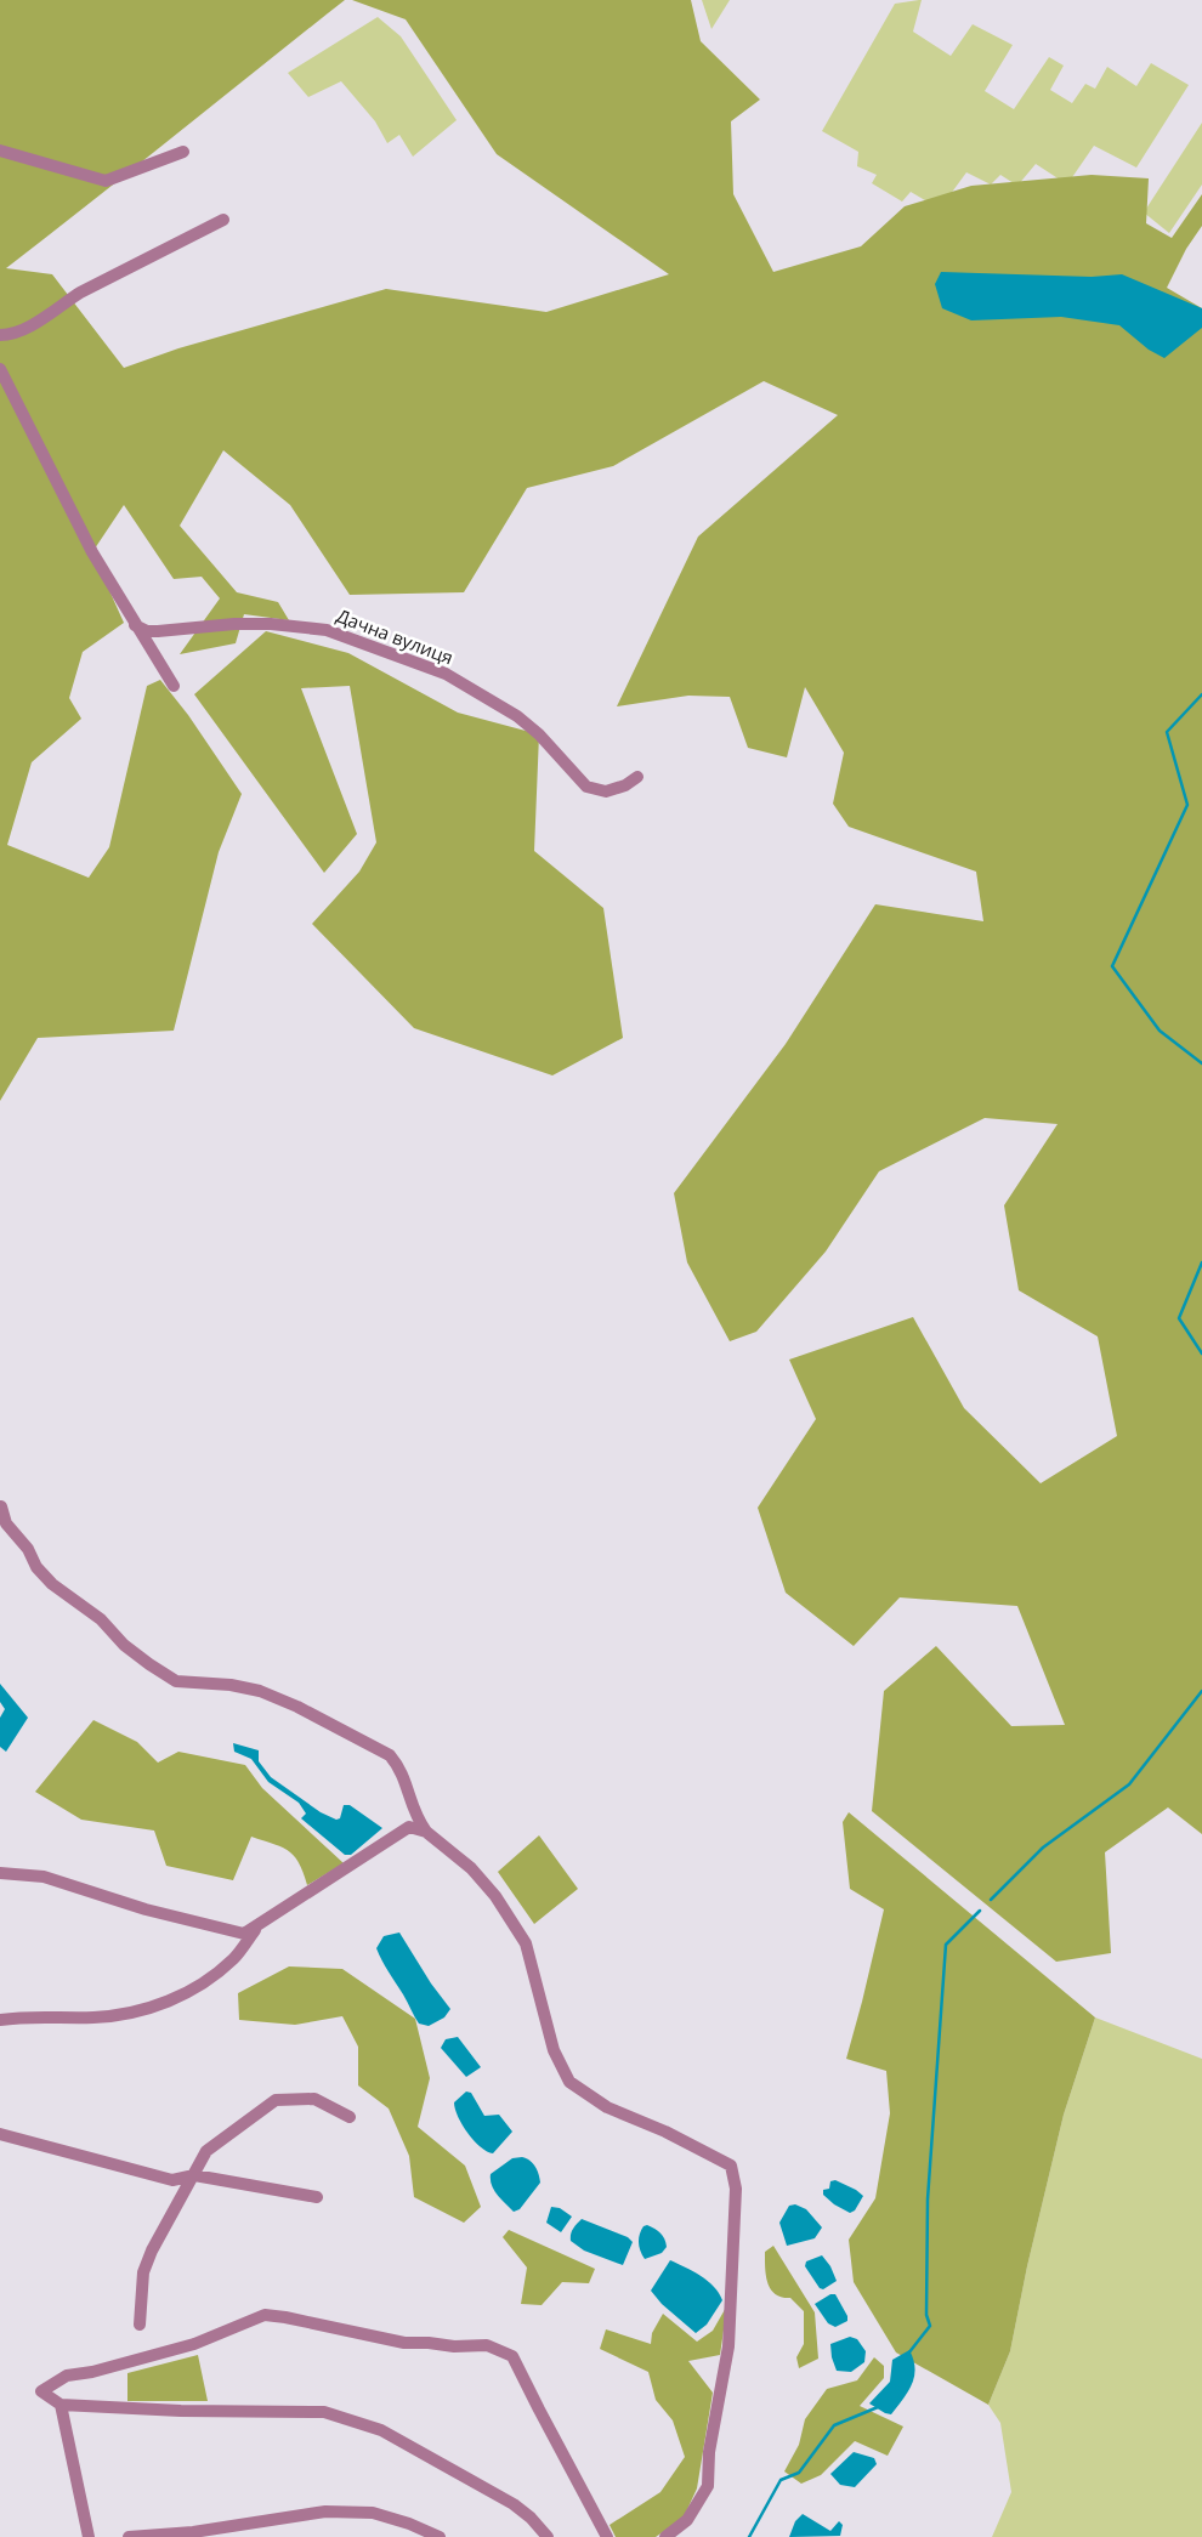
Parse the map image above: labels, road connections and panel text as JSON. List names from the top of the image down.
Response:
{
  "streets": {
    "street": ["Дачна вулиця"]
  }
}
